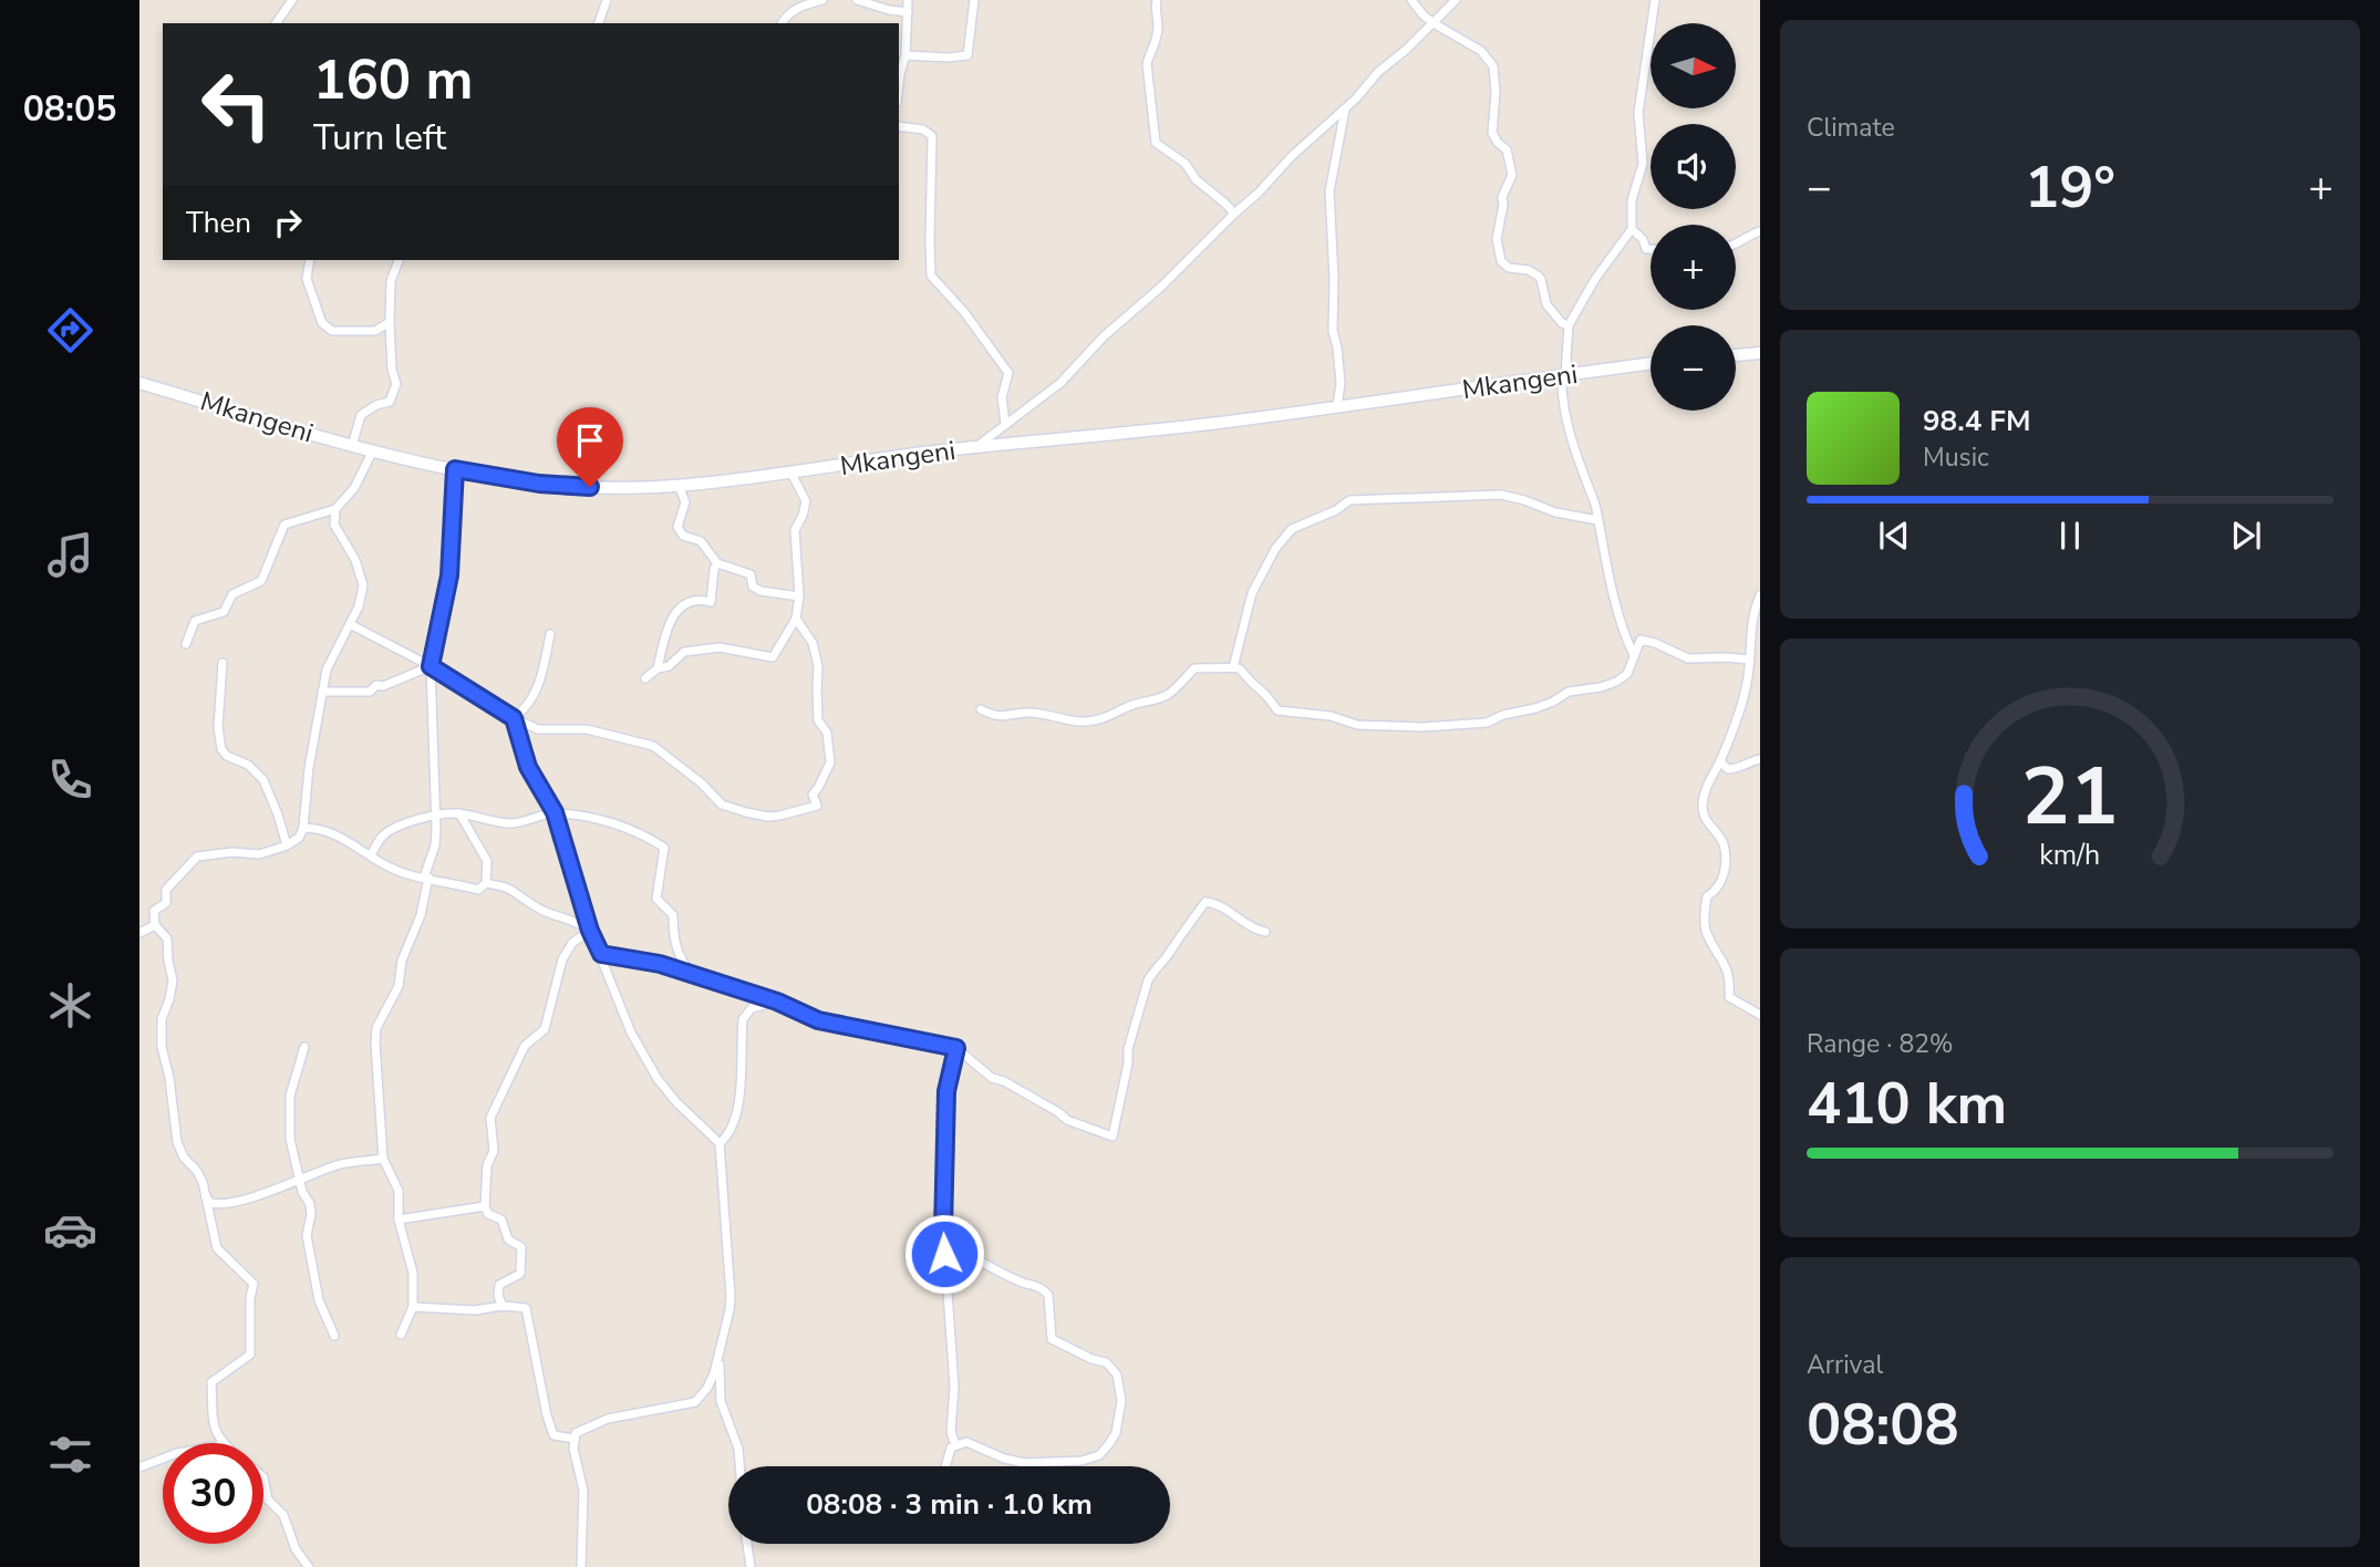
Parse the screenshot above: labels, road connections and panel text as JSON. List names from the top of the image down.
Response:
{
  "streets": {
    "street": ["Mkangeni"]
  },
  "north": "right",
  "page": {
    "tabs": "08:05",
    "tile": [
      "Climate",
      ["Range · 82%", "410 km"],
      ["Arrival", "08:08"]
    ],
    "map_buttons": ["+", "−"],
    "turn": ["160 m", "Turn left"],
    "heat": ["−", "19°", "+"],
    "then": "Then",
    "song": ["98.4 FM", "Music"],
    "limit": "30",
    "trip": "08:08 · 3 min · 1.0 km",
    "gauge": ["21", "km/h"]
  }
}
